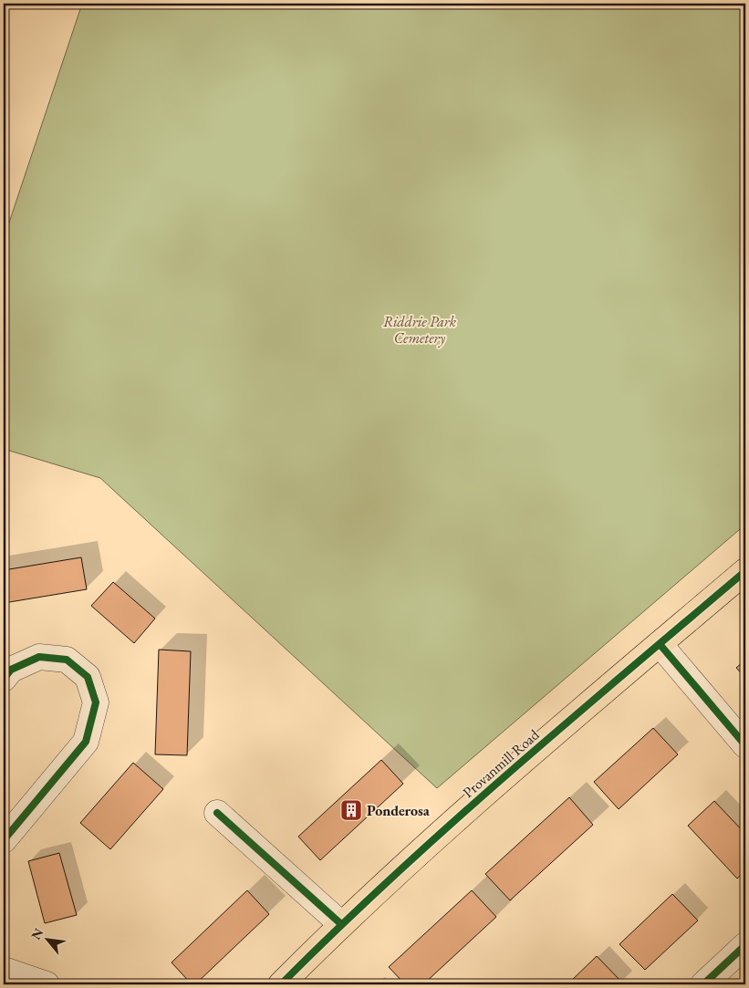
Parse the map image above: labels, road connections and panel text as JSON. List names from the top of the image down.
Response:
{
  "streets": {
    "main road": ["Provanmill Road"]
  },
  "parks": ["Riddrie Park Cemetery"],
  "places": {
    "building": ["Ponderosa"]
  },
  "north": "top left"
}
